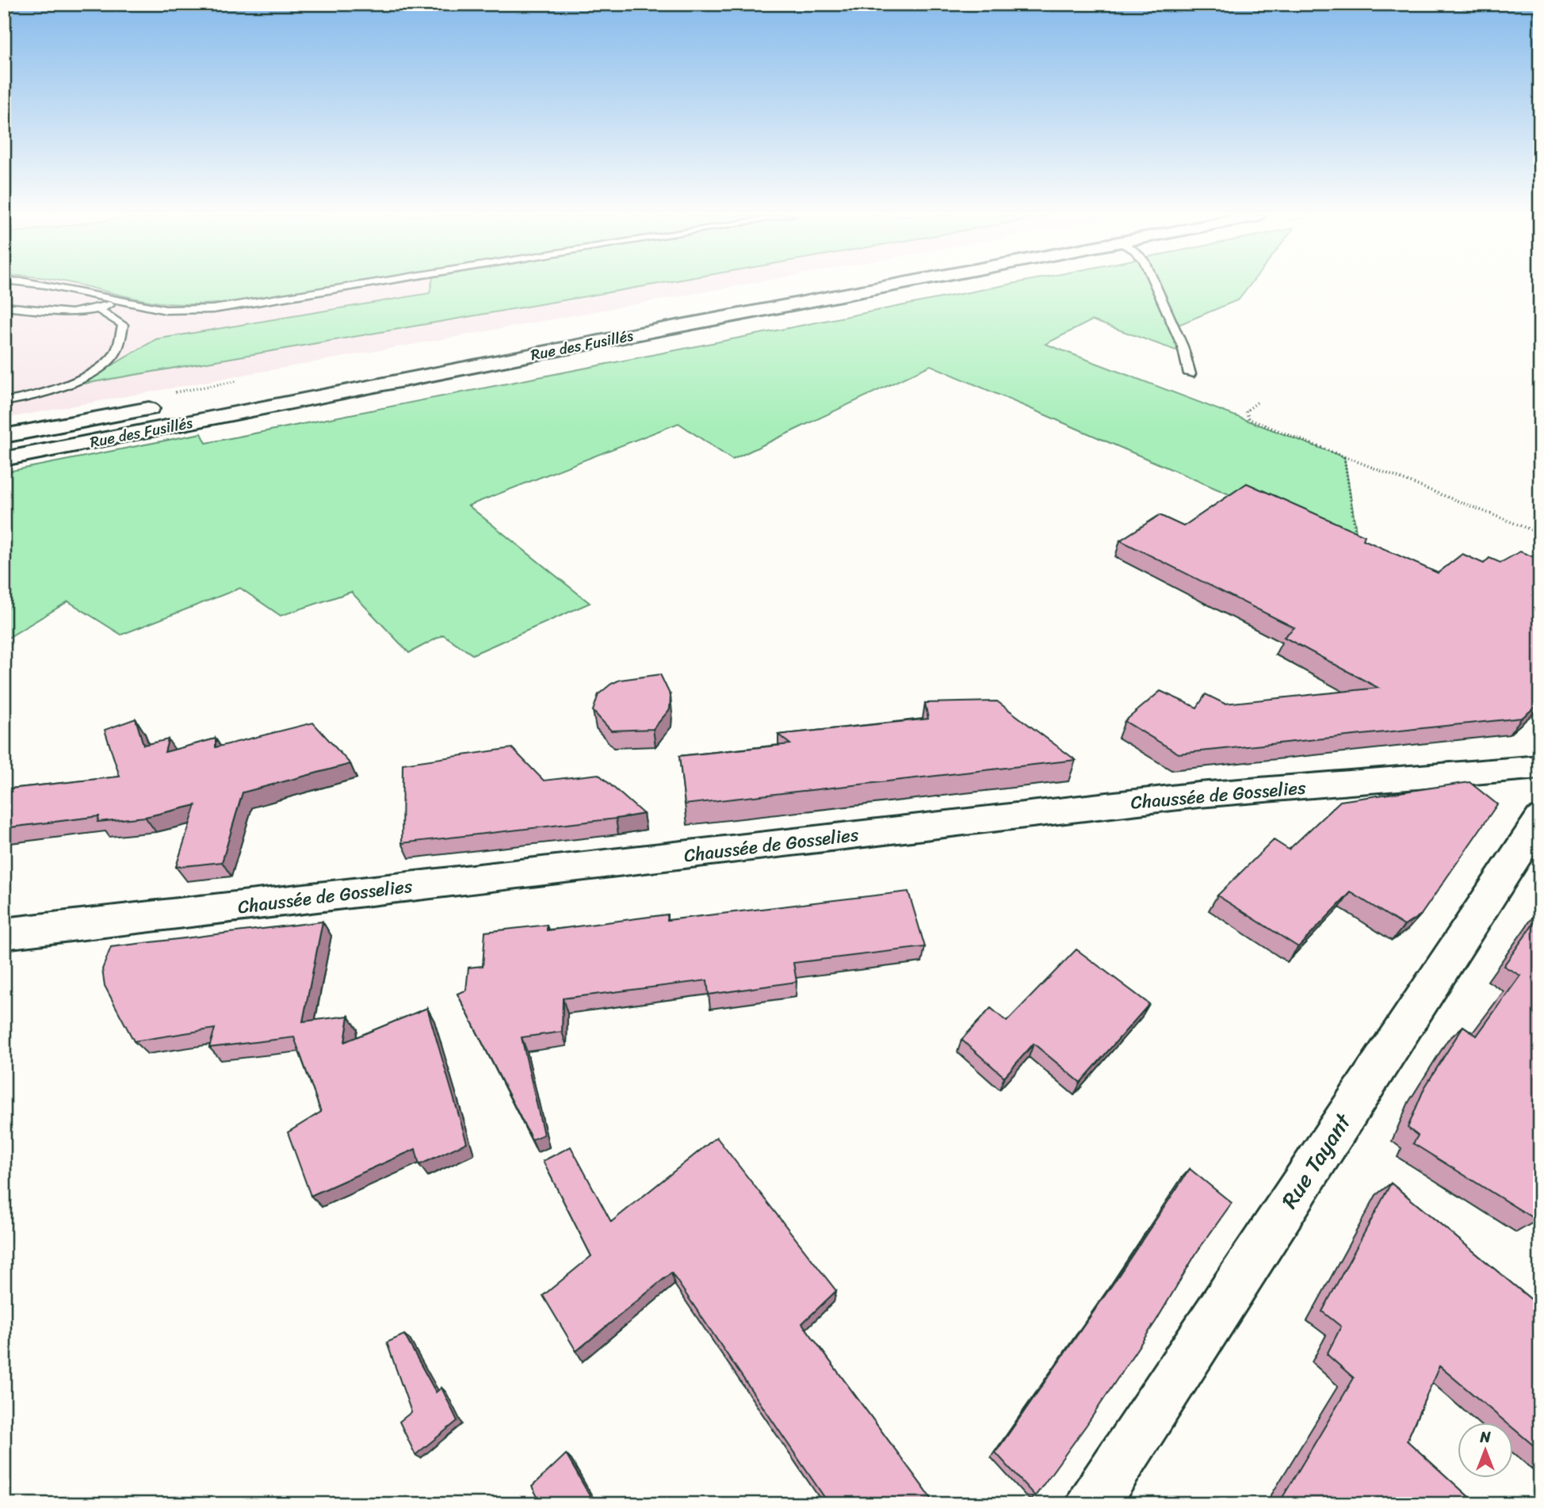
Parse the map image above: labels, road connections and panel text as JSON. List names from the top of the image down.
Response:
{
  "streets": {
    "main road": ["Rue des Fusillés", "Chaussée de Gosselies", "Rue Tayant"]
  },
  "north": "top"
}
